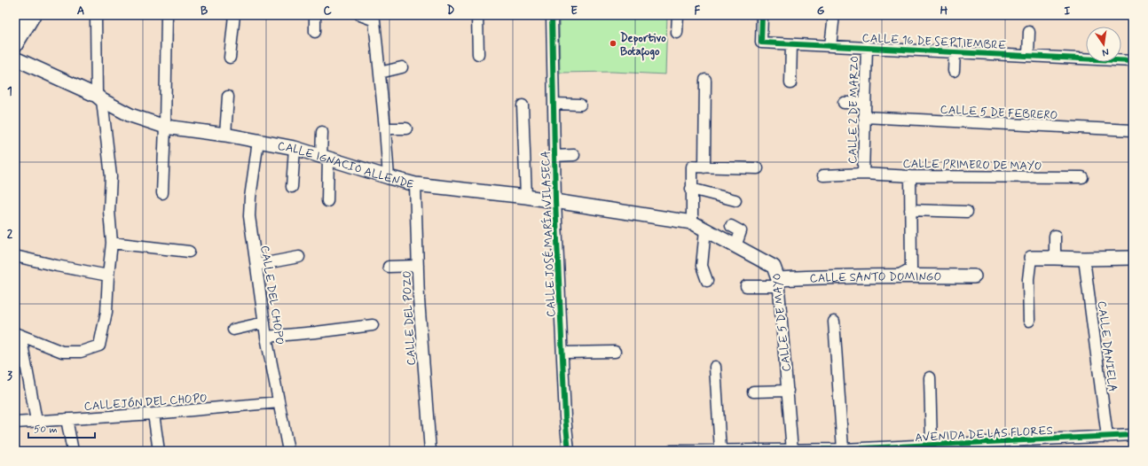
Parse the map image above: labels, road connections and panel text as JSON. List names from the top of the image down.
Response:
{
  "streets": {
    "main road": ["CALLE IGNACIO ALLENDE", "CALLE SANTO DOMINGO", "CALLE 5 DE MAYO"],
    "street": [
      "CALLE 16 DE SEPTIEMBRE",
      "CALLE 2 DE MARZO",
      "CALLE 5 DE FEBRERO",
      "CALLE PRIMERO DE MAYO",
      "CALLE JOSÉ MARÍA VILASECA",
      "CALLE DEL CHOPO",
      "CALLE DEL POZO",
      "CALLE DANIELA",
      "CALLEJÓN DEL CHOPO",
      "AVENIDA DE LAS FLORES"
    ]
  },
  "crossings": [
    ["CALLE 16 DE SEPTIEMBRE", "CALLE 2 DE MARZO"],
    ["CALLE 2 DE MARZO", "CALLE 5 DE FEBRERO"],
    ["CALLE 2 DE MARZO", "CALLE PRIMERO DE MAYO"],
    ["CALLE IGNACIO ALLENDE", "CALLE JOSÉ MARÍA VILASECA"],
    ["CALLE IGNACIO ALLENDE", "CALLE DEL CHOPO"],
    ["CALLE IGNACIO ALLENDE", "CALLE DEL POZO"],
    ["CALLE IGNACIO ALLENDE", "CALLE 5 DE MAYO"],
    ["CALLE SANTO DOMINGO", "CALLE 5 DE MAYO"],
    ["CALLE DEL CHOPO", "CALLEJÓN DEL CHOPO"],
    ["CALLE 5 DE MAYO", "AVENIDA DE LAS FLORES"],
    ["CALLE DANIELA", "AVENIDA DE LAS FLORES"]
  ],
  "places": ["Deportivo Botafogo"],
  "scale_bar": "50 m",
  "north": "bottom",
  "grid": {
    "columns": [
      "A",
      "B",
      "C",
      "D",
      "E",
      "F",
      "G",
      "H",
      "I"
    ],
    "rows": ["1", "2", "3"]
  }
}
